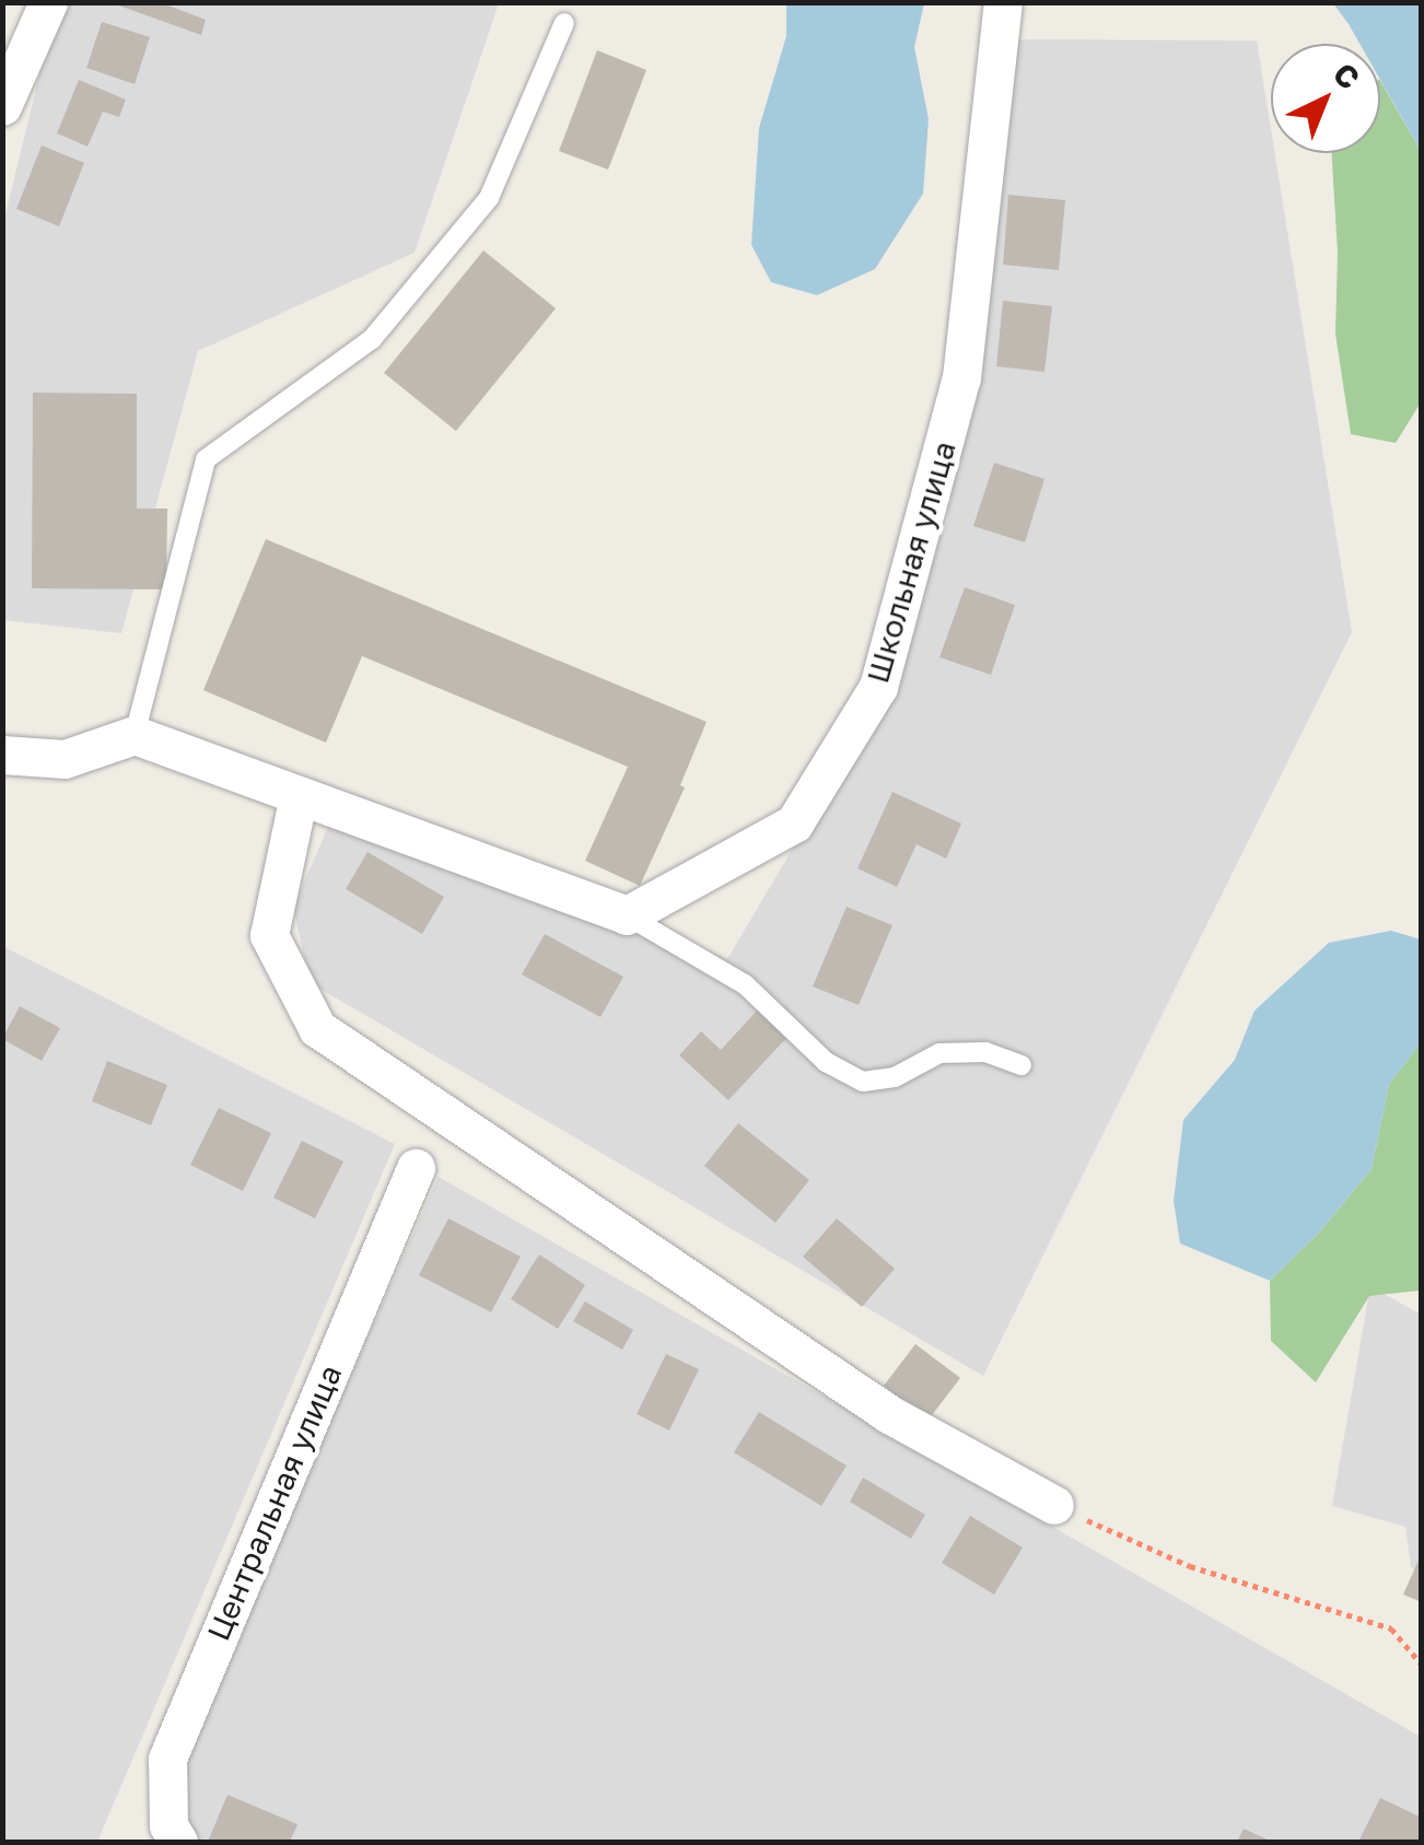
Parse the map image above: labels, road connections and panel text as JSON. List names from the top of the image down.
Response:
{
  "streets": {
    "street": ["Школьная улица", "Центральная улица"]
  },
  "north": "top right"
}
